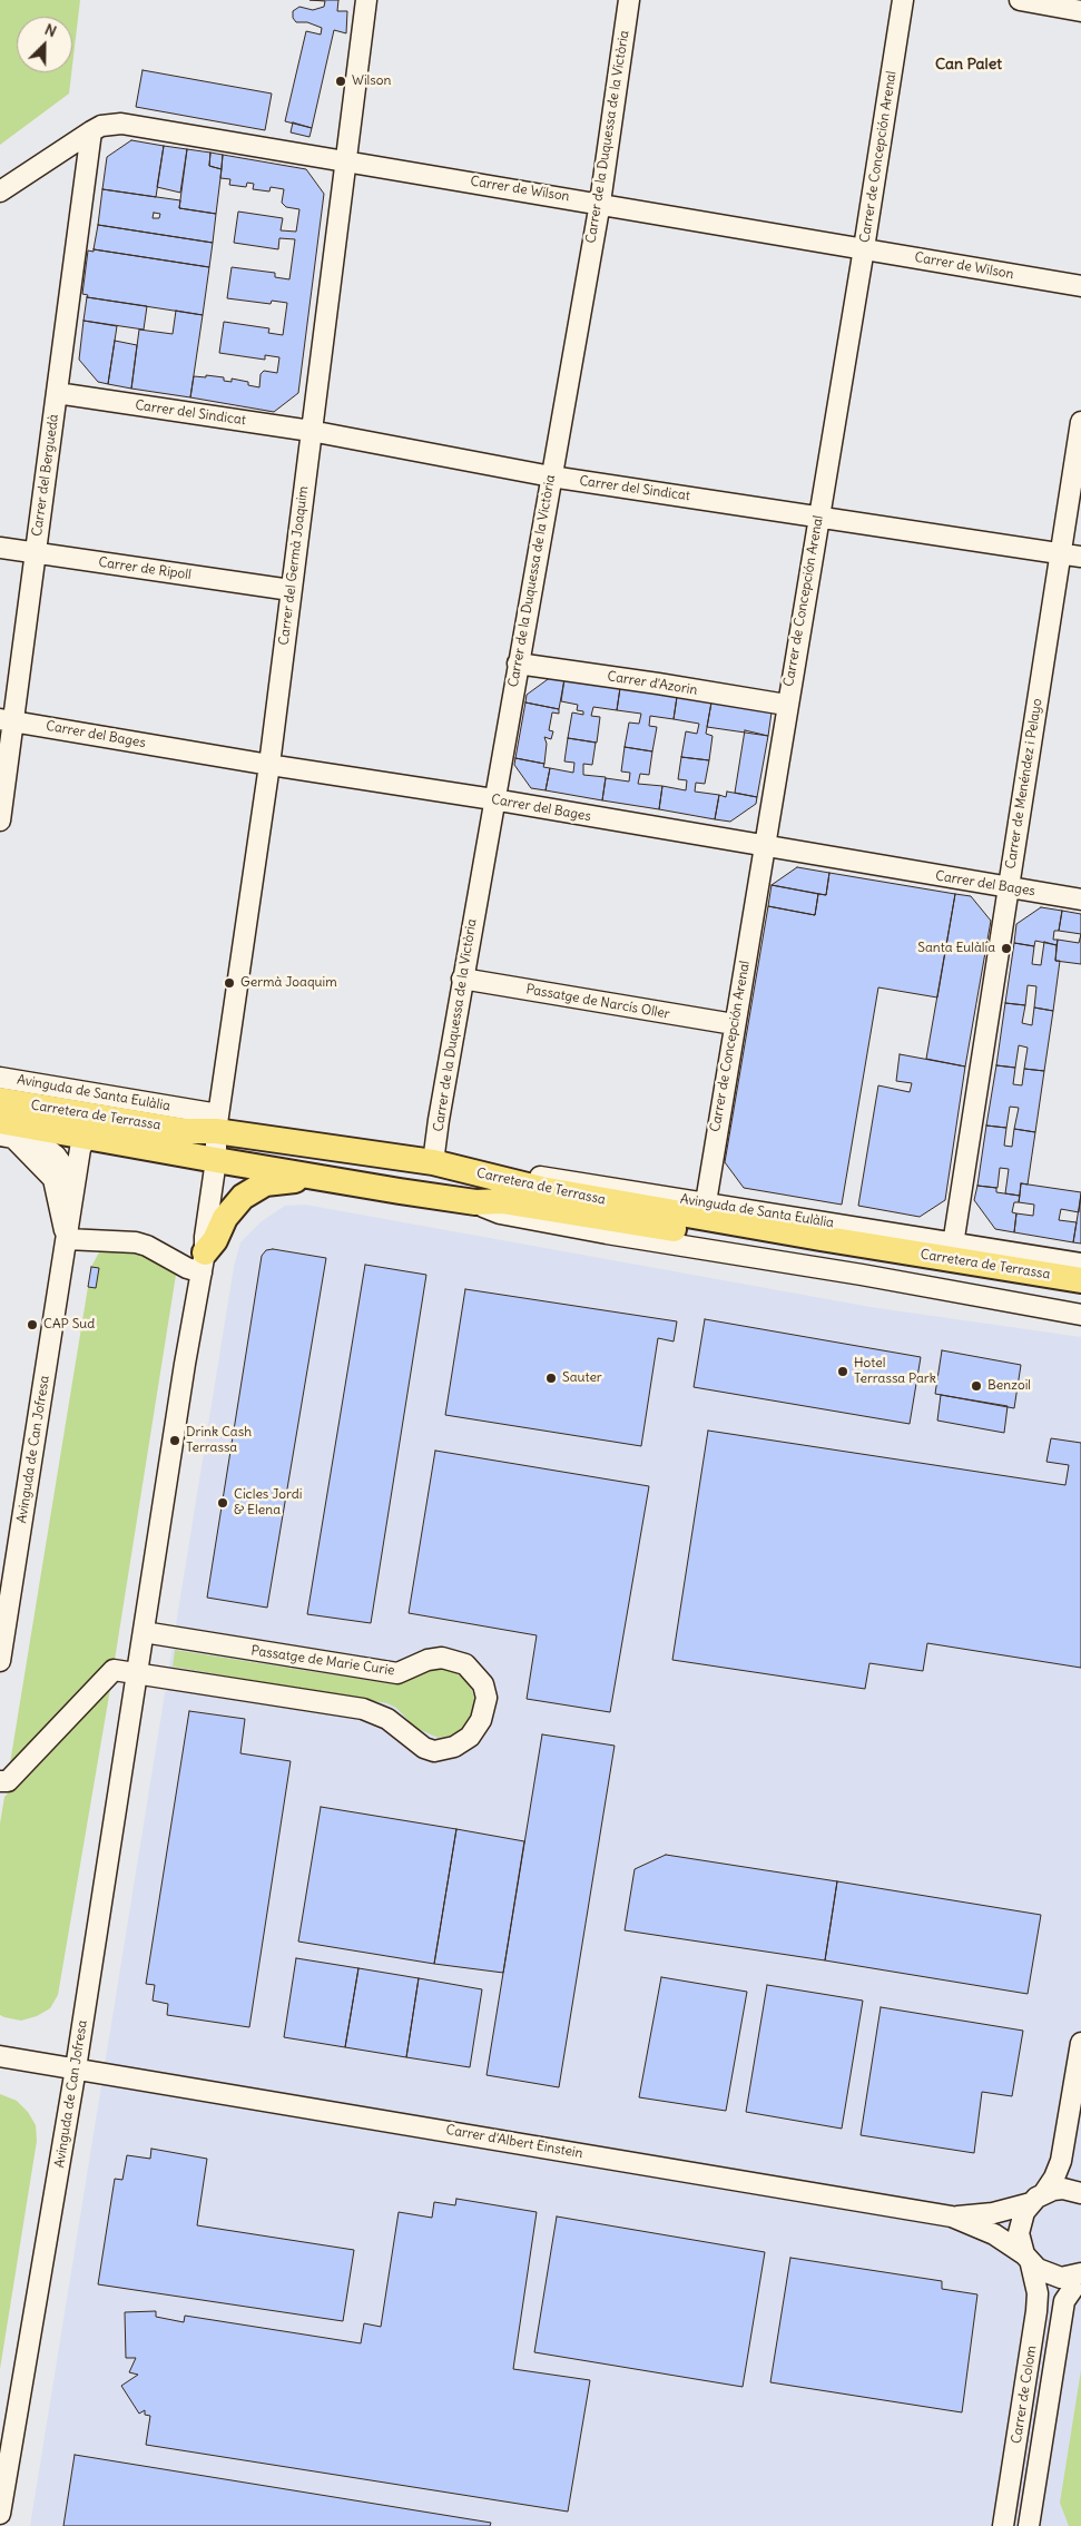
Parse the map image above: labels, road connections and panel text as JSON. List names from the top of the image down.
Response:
{
  "streets": {
    "main road": ["Carretera de Terrassa"],
    "street": [
      "Carrer de la Duquessa de la Victòria",
      "Carrer de Concepción Arenal",
      "Carrer de Wilson",
      "Carrer del Sindicat",
      "Carrer del Berguedà",
      "Carrer del Germà Joaquim",
      "Carrer de Ripoll",
      "Carrer d'Azorin",
      "Carrer del Bages",
      "Carrer de Menéndez i Pelayo",
      "Passatge de Narcís Oller",
      "Avinguda de Santa Eulàlia",
      "Avinguda de Can Jofresa",
      "Passatge de Marie Curie",
      "Carrer d'Albert Einstein",
      "Carrer de Colom"
    ]
  },
  "crossings": [
    ["Carrer de la Duquessa de la Victòria", "Carrer de Wilson"],
    ["Carrer de la Duquessa de la Victòria", "Carrer del Sindicat"],
    ["Carrer de la Duquessa de la Victòria", "Carrer d'Azorin"],
    ["Carrer de la Duquessa de la Victòria", "Carrer del Bages"],
    ["Carrer de la Duquessa de la Victòria", "Passatge de Narcís Oller"],
    ["Carrer de la Duquessa de la Victòria", "Avinguda de Santa Eulàlia"],
    ["Carrer de la Duquessa de la Victòria", "Carretera de Terrassa"],
    ["Carrer de Concepción Arenal", "Carrer de Wilson"],
    ["Carrer de Concepción Arenal", "Carrer del Sindicat"],
    ["Carrer de Concepción Arenal", "Carrer d'Azorin"],
    ["Carrer de Concepción Arenal", "Carrer del Bages"],
    ["Carrer de Concepción Arenal", "Passatge de Narcís Oller"],
    ["Carrer de Concepción Arenal", "Avinguda de Santa Eulàlia"],
    ["Carrer de Wilson", "Carrer del Berguedà"],
    ["Carrer de Wilson", "Carrer del Germà Joaquim"],
    ["Carrer del Sindicat", "Carrer del Berguedà"],
    ["Carrer del Sindicat", "Carrer del Germà Joaquim"],
    ["Carrer del Sindicat", "Carrer de Menéndez i Pelayo"],
    ["Carrer del Berguedà", "Carrer de Ripoll"],
    ["Carrer del Berguedà", "Carrer del Bages"],
    ["Carrer del Germà Joaquim", "Carrer de Ripoll"],
    ["Carrer del Germà Joaquim", "Carrer del Bages"],
    ["Carrer del Germà Joaquim", "Carretera de Terrassa"],
    ["Carrer del Germà Joaquim", "Avinguda de Can Jofresa"],
    ["Carrer del Bages", "Carrer de Menéndez i Pelayo"],
    ["Carrer de Menéndez i Pelayo", "Avinguda de Santa Eulàlia"],
    ["Avinguda de Santa Eulàlia", "Carretera de Terrassa"],
    ["Carretera de Terrassa", "Avinguda de Can Jofresa"],
    ["Avinguda de Can Jofresa", "Passatge de Marie Curie"],
    ["Avinguda de Can Jofresa", "Carrer d'Albert Einstein"],
    ["Carrer d'Albert Einstein", "Carrer de Colom"]
  ],
  "districts": ["Can Palet"],
  "places": [
    "Wilson",
    "Santa Eulàlia",
    "Germà Joaquim",
    "CAP Sud",
    "Hotel Terrassa Park",
    "Sauter",
    "Benzoil",
    "Drink Cash Terrassa",
    "Cicles Jordi & Elena"
  ],
  "north": "top right"
}
